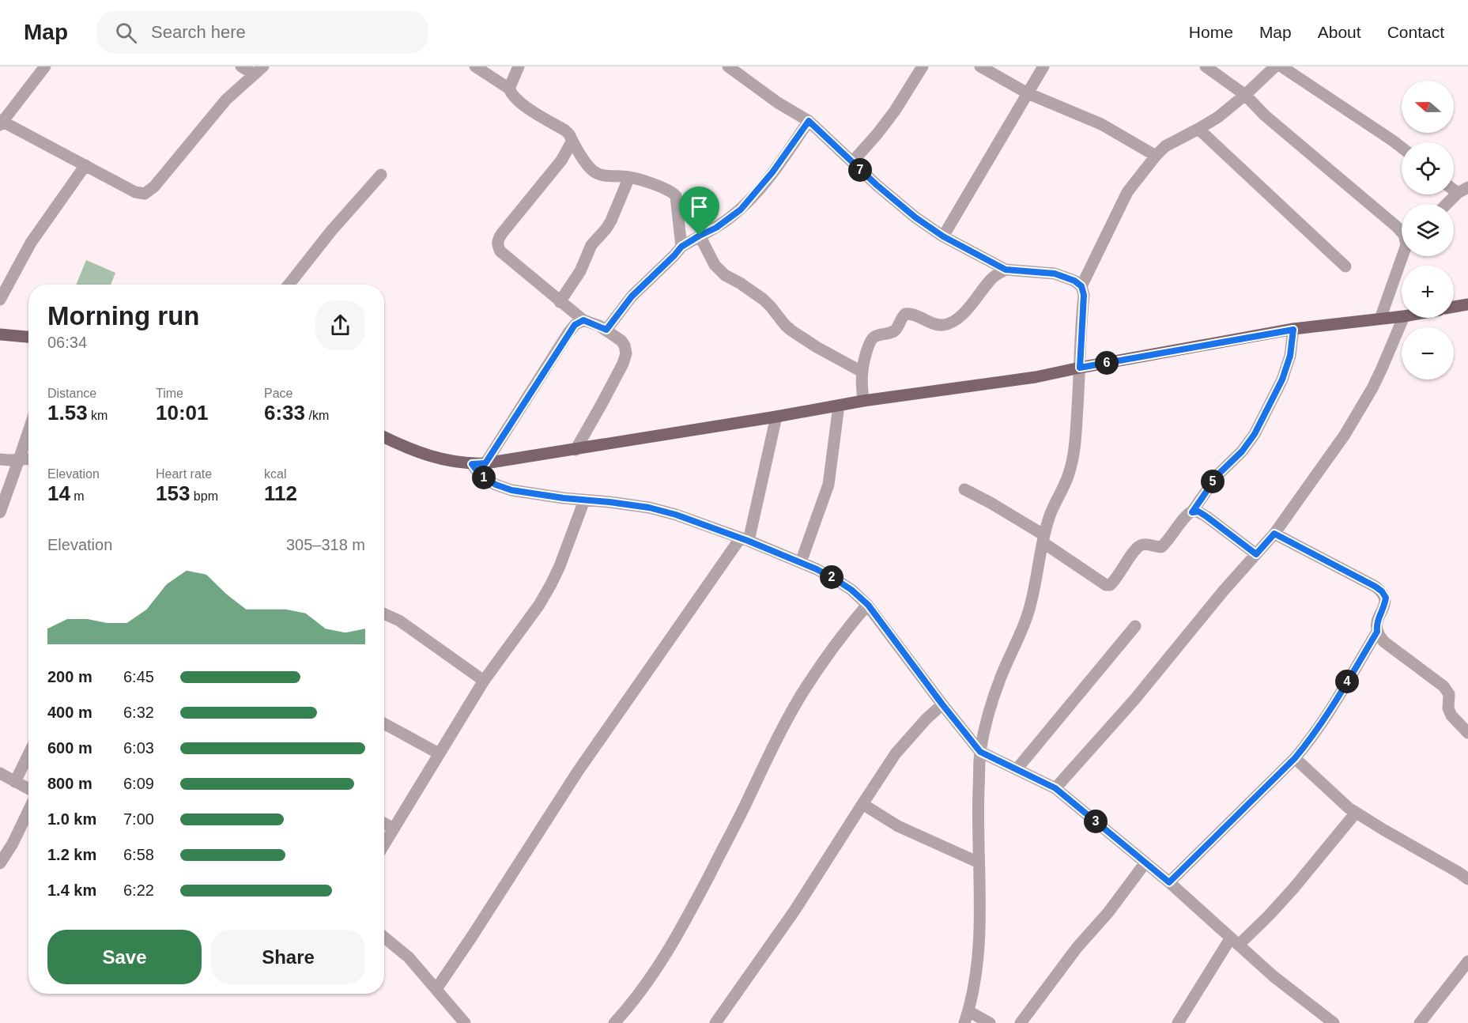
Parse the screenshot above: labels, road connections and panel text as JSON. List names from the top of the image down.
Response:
{
  "north": "left",
  "page": {
    "header": "Map",
    "search": "Search here",
    "nav": [
      "Home",
      "Map",
      "About",
      "Contact"
    ],
    "map_buttons": ["+", "−"],
    "pins": [
      "7",
      "6",
      "1",
      "5",
      "2",
      "4",
      "3"
    ],
    "heading": ["Morning run", "06:34"],
    "stats": [
      ["Distance", "1.53 km"],
      ["Time", "10:01"],
      ["Pace", "6:33 /km"],
      ["Elevation", "14 m"],
      ["Heart rate", "153 bpm"],
      ["kcal", "112"]
    ],
    "chart": ["Elevation", "305–318 m"],
    "list": [
      {
        "name": "200 m",
        "note": "6:45"
      },
      {
        "name": "400 m",
        "note": "6:32"
      },
      {
        "name": "600 m",
        "note": "6:03"
      },
      {
        "name": "800 m",
        "note": "6:09"
      },
      {
        "name": "1.0 km",
        "note": "7:00"
      },
      {
        "name": "1.2 km",
        "note": "6:58"
      },
      {
        "name": "1.4 km",
        "note": "6:22"
      }
    ],
    "buttons": ["Save", "Share"]
  }
}
